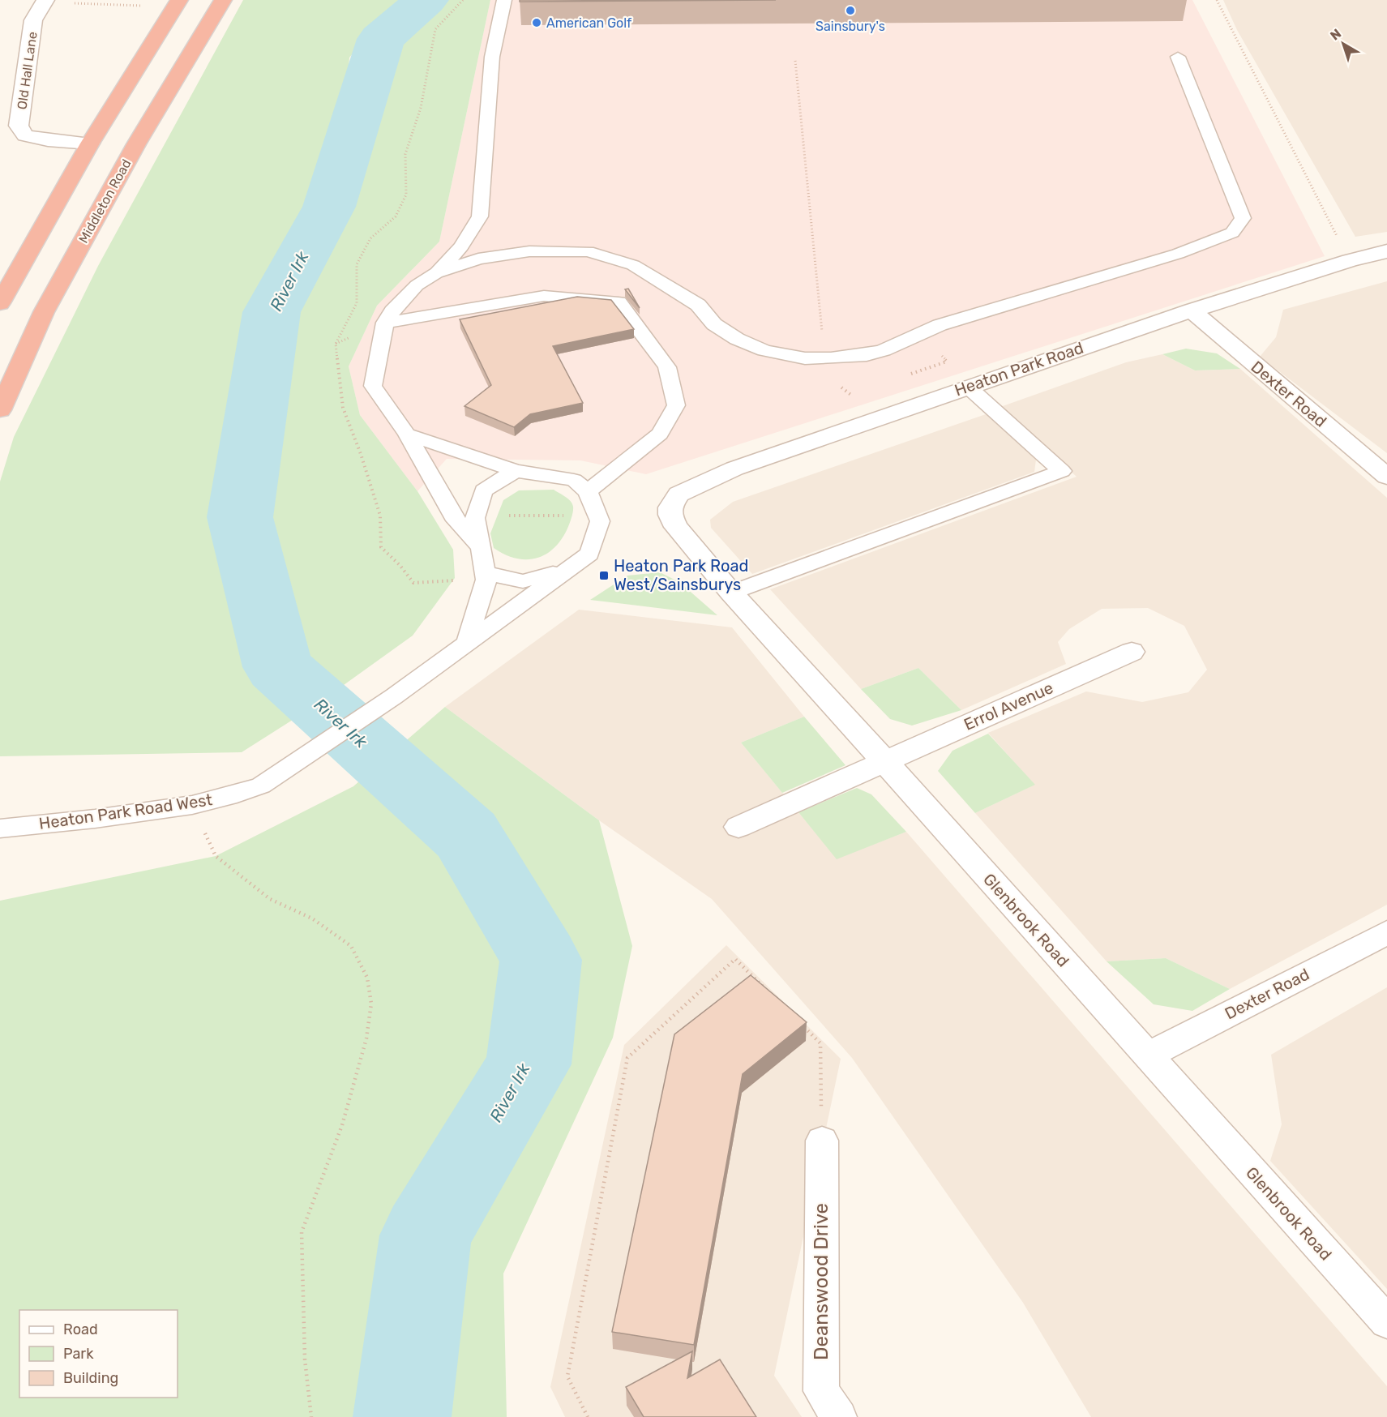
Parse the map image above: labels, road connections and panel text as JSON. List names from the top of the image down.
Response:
{
  "streets": {
    "highway": ["Middleton Road"],
    "street": [
      "Old Hall Lane",
      "Heaton Park Road",
      "Dexter Road",
      "Errol Avenue",
      "Glenbrook Road",
      "Deanswood Drive"
    ],
    "lane": ["Heaton Park Road West"]
  },
  "crossings": [
    ["Old Hall Lane", "Middleton Road"],
    ["Heaton Park Road", "Dexter Road"],
    ["Heaton Park Road", "Glenbrook Road"],
    ["Dexter Road", "Glenbrook Road"],
    ["Errol Avenue", "Glenbrook Road"]
  ],
  "water": ["River Irk"],
  "places": {
    "other": ["Sainsbury's", "American Golf"],
    "transit": ["Heaton Park Road West/Sainsburys"]
  },
  "legend": ["Road", "Park", "Building"],
  "north": "top left"
}
